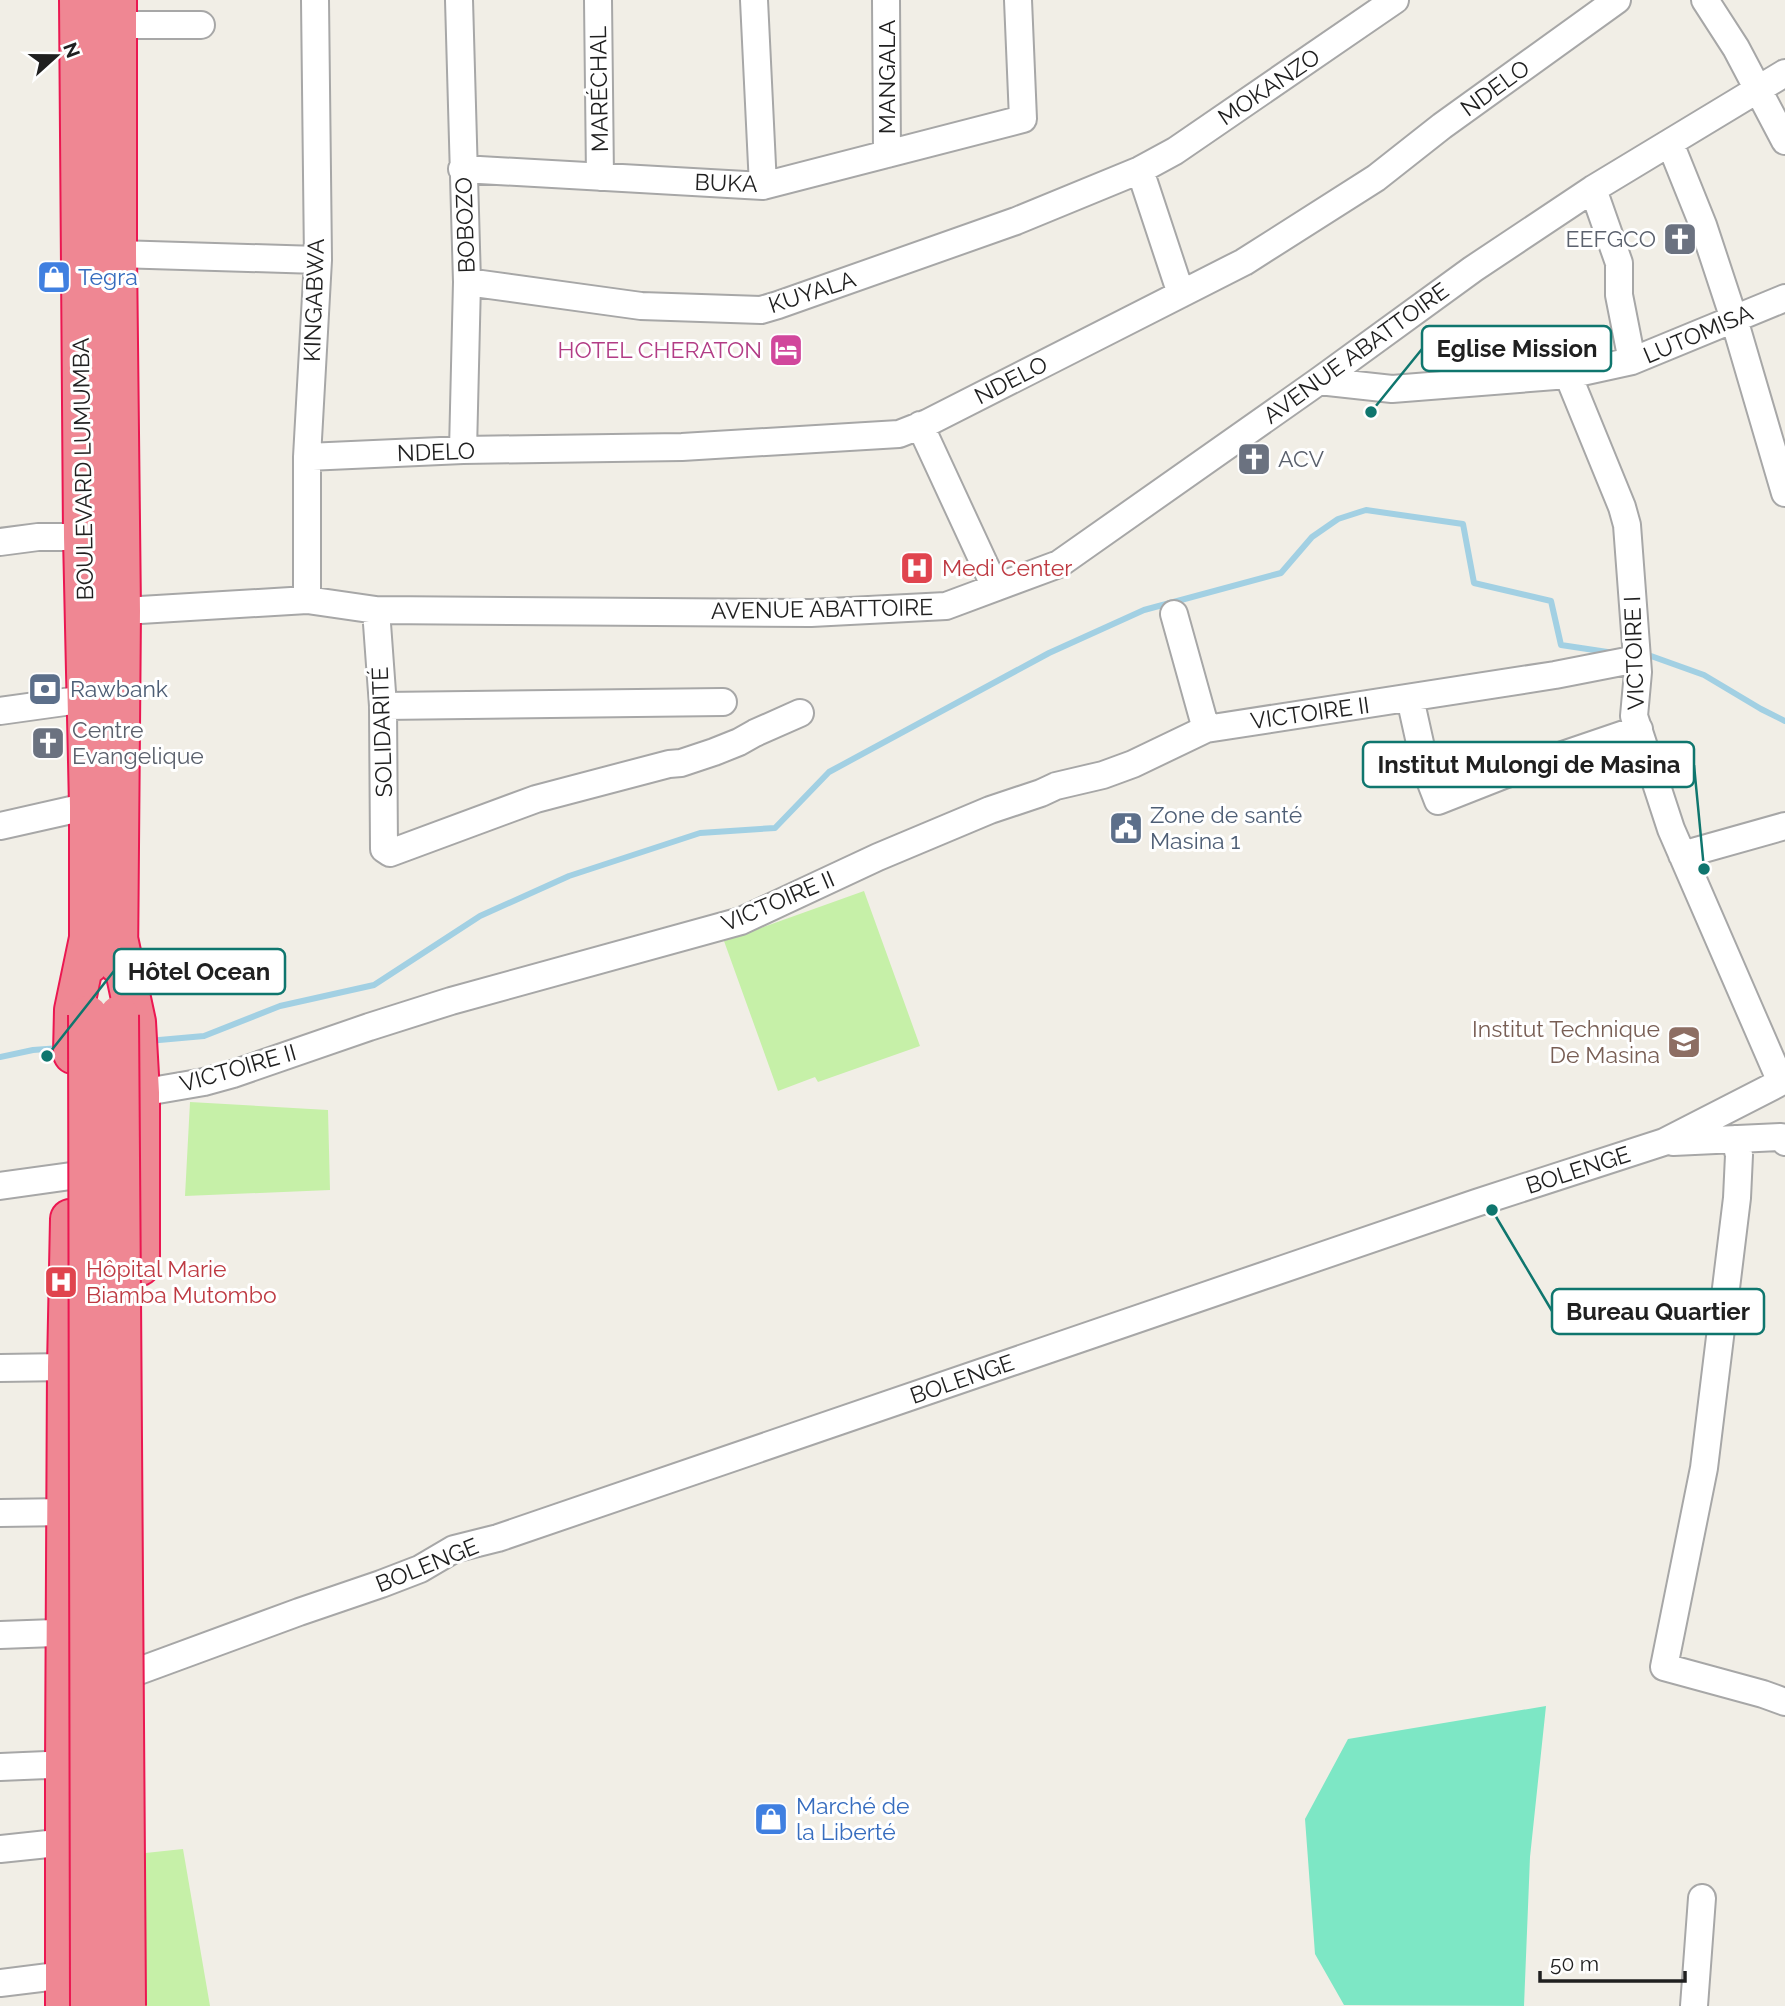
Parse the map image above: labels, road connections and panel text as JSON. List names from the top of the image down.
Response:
{
  "streets": {
    "highway": ["BOULEVARD LUMUMBA"],
    "street": [
      "MANGALA",
      "MOKANZO",
      "NDELO",
      "MARÉCHAL",
      "BUKA",
      "BOBOZO",
      "KUYALA",
      "KINGABWA",
      "LUTOMISA",
      "AVENUE ABATTOIRE",
      "VICTOIRE I",
      "VICTOIRE II",
      "SOLIDARITÉ",
      "BOLENGE"
    ]
  },
  "crossings": [
    ["MANGALA", "BUKA"],
    ["MOKANZO", "KUYALA"],
    ["NDELO", "BOBOZO"],
    ["NDELO", "KINGABWA"],
    ["MARÉCHAL", "BUKA"],
    ["BUKA", "BOBOZO"],
    ["BOBOZO", "KUYALA"],
    ["KINGABWA", "AVENUE ABATTOIRE"],
    ["LUTOMISA", "AVENUE ABATTOIRE"],
    ["LUTOMISA", "VICTOIRE I"],
    ["AVENUE ABATTOIRE", "BOULEVARD LUMUMBA"],
    ["AVENUE ABATTOIRE", "SOLIDARITÉ"],
    ["VICTOIRE I", "VICTOIRE II"],
    ["VICTOIRE I", "BOLENGE"]
  ],
  "places": {
    "church": ["EEFGCO", "ACV", "Centre Evangelique"],
    "shop": ["Tegra", "Marché de la Liberté"],
    "hotel": ["HOTEL CHERATON"],
    "other": [
      "Eglise Mission",
      "Institut Mulongi de Masina",
      "Hôtel Ocean",
      "Bureau Quartier"
    ],
    "hospital": ["Medi Center", "Hôpital Marie Biamba Mutombo"],
    "bank": ["Rawbank"],
    "public building": ["Zone de santé Masina 1"],
    "school or university": ["Institut Technique De Masina"]
  },
  "scale_bar": "50 m",
  "north": "right"
}
